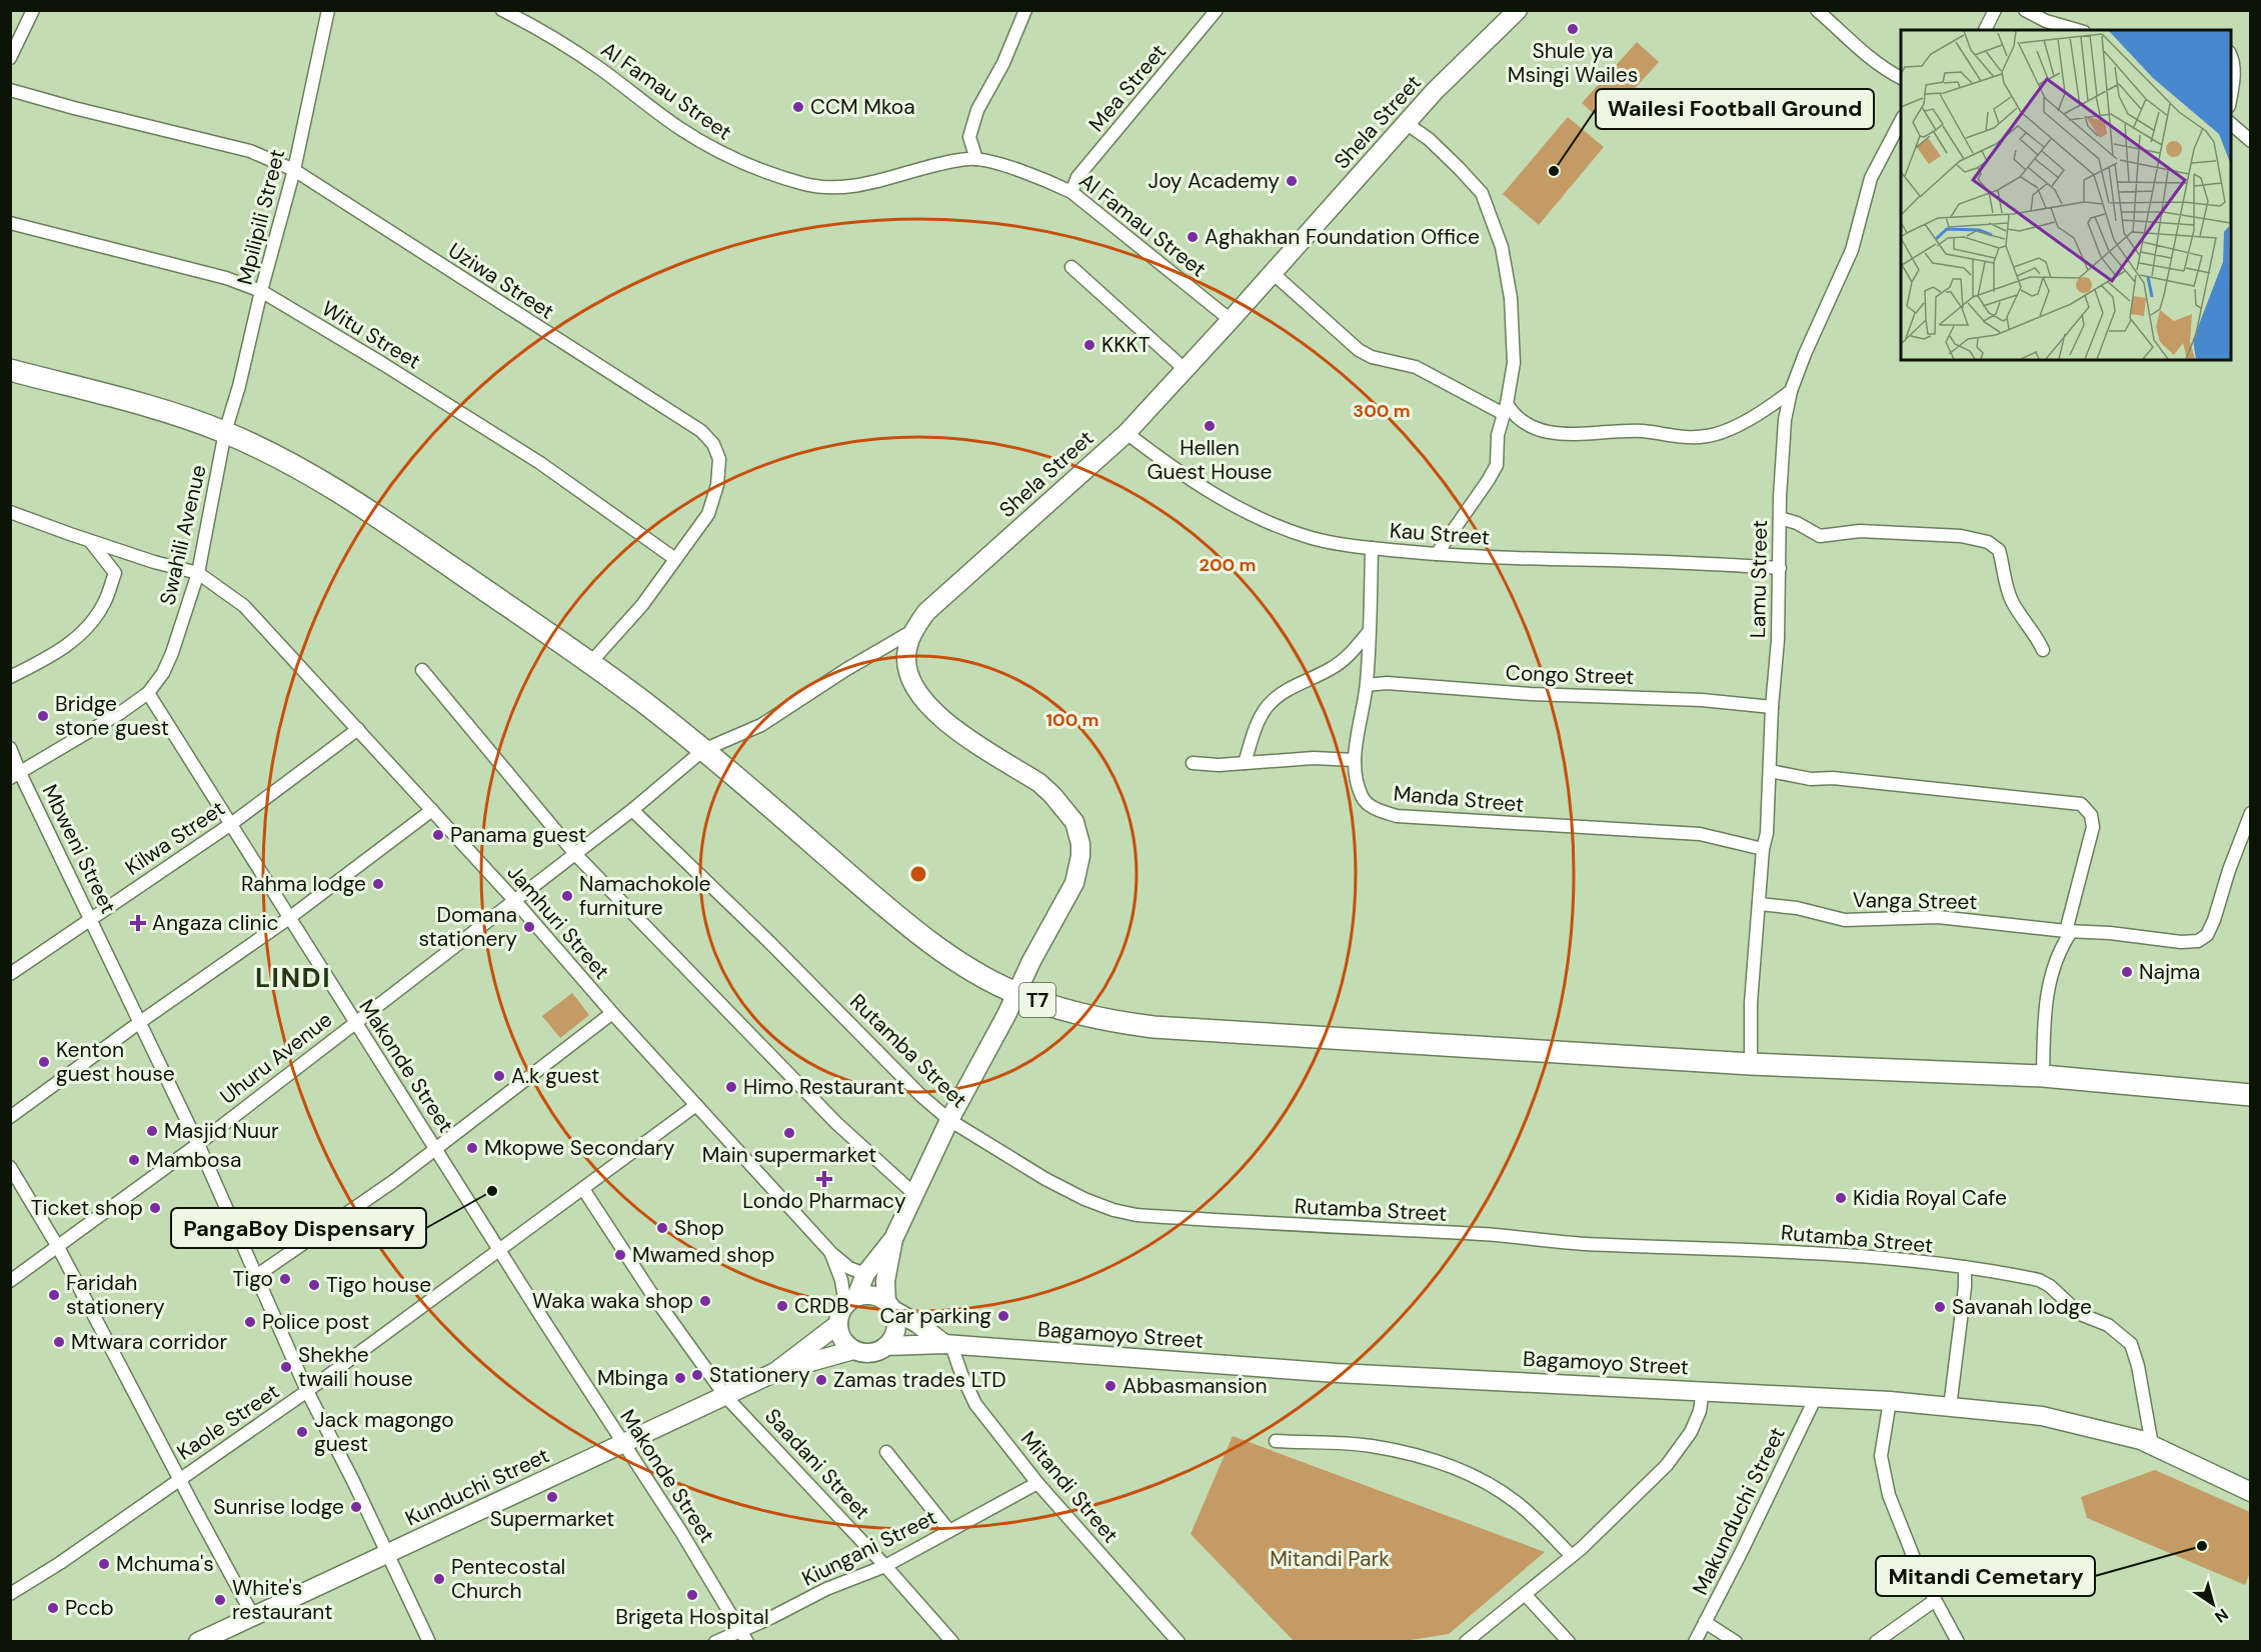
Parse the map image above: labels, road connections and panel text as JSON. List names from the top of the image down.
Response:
{
  "streets": {
    "highway": ["T7"],
    "main road": ["Shela Street", "Bagamoyo Street", "Kunduchi Street"],
    "street": [
      "Mea Street",
      "Al Famau Street",
      "Mpilipili Street",
      "Uziwa Street",
      "Witu Street",
      "Kau Street",
      "Swahili Avenue",
      "Lamu Street",
      "Congo Street",
      "Manda Street",
      "Kilwa Street",
      "Mbweni Street",
      "Vanga Street",
      "Jamhuri Street",
      "Rutamba Street",
      "Uhuru Avenue",
      "Makonde Street",
      "Kaole Street",
      "Saadani Street",
      "Mitandi Street",
      "Makunduchi Street",
      "Kiungani Street"
    ]
  },
  "crossings": [
    ["Mea Street", "Al Famau Street"],
    ["Al Famau Street", "Shela Street"],
    ["Shela Street", "Kau Street"],
    ["Shela Street", "T7"],
    ["Shela Street", "Rutamba Street"],
    ["Shela Street", "Uhuru Avenue"],
    ["Mpilipili Street", "Uziwa Street"],
    ["Mpilipili Street", "Witu Street"],
    ["Mpilipili Street", "Swahili Avenue"],
    ["Mpilipili Street", "T7"],
    ["Uziwa Street", "Witu Street"],
    ["Uziwa Street", "T7"],
    ["Kau Street", "Lamu Street"],
    ["Kau Street", "Manda Street"],
    ["Swahili Avenue", "Mbweni Street"],
    ["Swahili Avenue", "Jamhuri Street"],
    ["Swahili Avenue", "T7"],
    ["Swahili Avenue", "Makonde Street"],
    ["Lamu Street", "Congo Street"],
    ["Lamu Street", "Manda Street"],
    ["Lamu Street", "Vanga Street"],
    ["Lamu Street", "T7"],
    ["Congo Street", "Manda Street"],
    ["Kilwa Street", "Mbweni Street"],
    ["Kilwa Street", "Jamhuri Street"],
    ["Kilwa Street", "Makonde Street"],
    ["Mbweni Street", "Uhuru Avenue"],
    ["Mbweni Street", "Kaole Street"],
    ["Mbweni Street", "Kunduchi Street"],
    ["Jamhuri Street", "Uhuru Avenue"],
    ["Jamhuri Street", "Kaole Street"],
    ["T7", "Uhuru Avenue"],
    ["Rutamba Street", "Uhuru Avenue"],
    ["Rutamba Street", "Bagamoyo Street"],
    ["Uhuru Avenue", "Makonde Street"],
    ["Makonde Street", "Kaole Street"],
    ["Makonde Street", "Kunduchi Street"],
    ["Makonde Street", "Kiungani Street"],
    ["Bagamoyo Street", "Mitandi Street"],
    ["Bagamoyo Street", "Makunduchi Street"],
    ["Kaole Street", "Saadani Street"],
    ["Saadani Street", "Kunduchi Street"],
    ["Saadani Street", "Kiungani Street"],
    ["Mitandi Street", "Kiungani Street"]
  ],
  "districts": ["LINDI"],
  "parks": ["Mitandi Park"],
  "places": {
    "other": [
      "Shule ya Msingi Wailes",
      "CCM Mkoa",
      "Wailesi Football Ground",
      "Joy Academy",
      "Aghakhan Foundation Office",
      "KKKT",
      "Hellen Guest House",
      "Bridge stone guest",
      "Panama guest",
      "Rahma lodge",
      "Namachokole furniture",
      "Domana stationery",
      "Najma",
      "Kenton guest house",
      "A.k guest",
      "Himo Restaurant",
      "Masjid Nuur",
      "Main supermarket",
      "Mkopwe Secondary",
      "Mambosa",
      "PangaBoy Dispensary",
      "Kidia Royal Cafe",
      "Ticket shop",
      "Shop",
      "Mwamed shop",
      "Tigo",
      "Tigo house",
      "Faridah stationery",
      "Waka waka shop",
      "CRDB",
      "Savanah lodge",
      "Car parking",
      "Police post",
      "Mtwara corridor",
      "Shekhe twaili house",
      "Stationery",
      "Mbinga",
      "Zamas trades LTD",
      "Abbasmansion",
      "Jack magongo guest",
      "Supermarket",
      "Sunrise lodge",
      "Mitandi Cemetary",
      "Mchuma's",
      "Pentecostal Church",
      "Brigeta Hospital",
      "White's restaurant",
      "Pccb"
    ],
    "health": ["Angaza clinic", "Londo Pharmacy"]
  },
  "north": "bottom right",
  "rings": ["300 m", "200 m", "100 m"]
}
